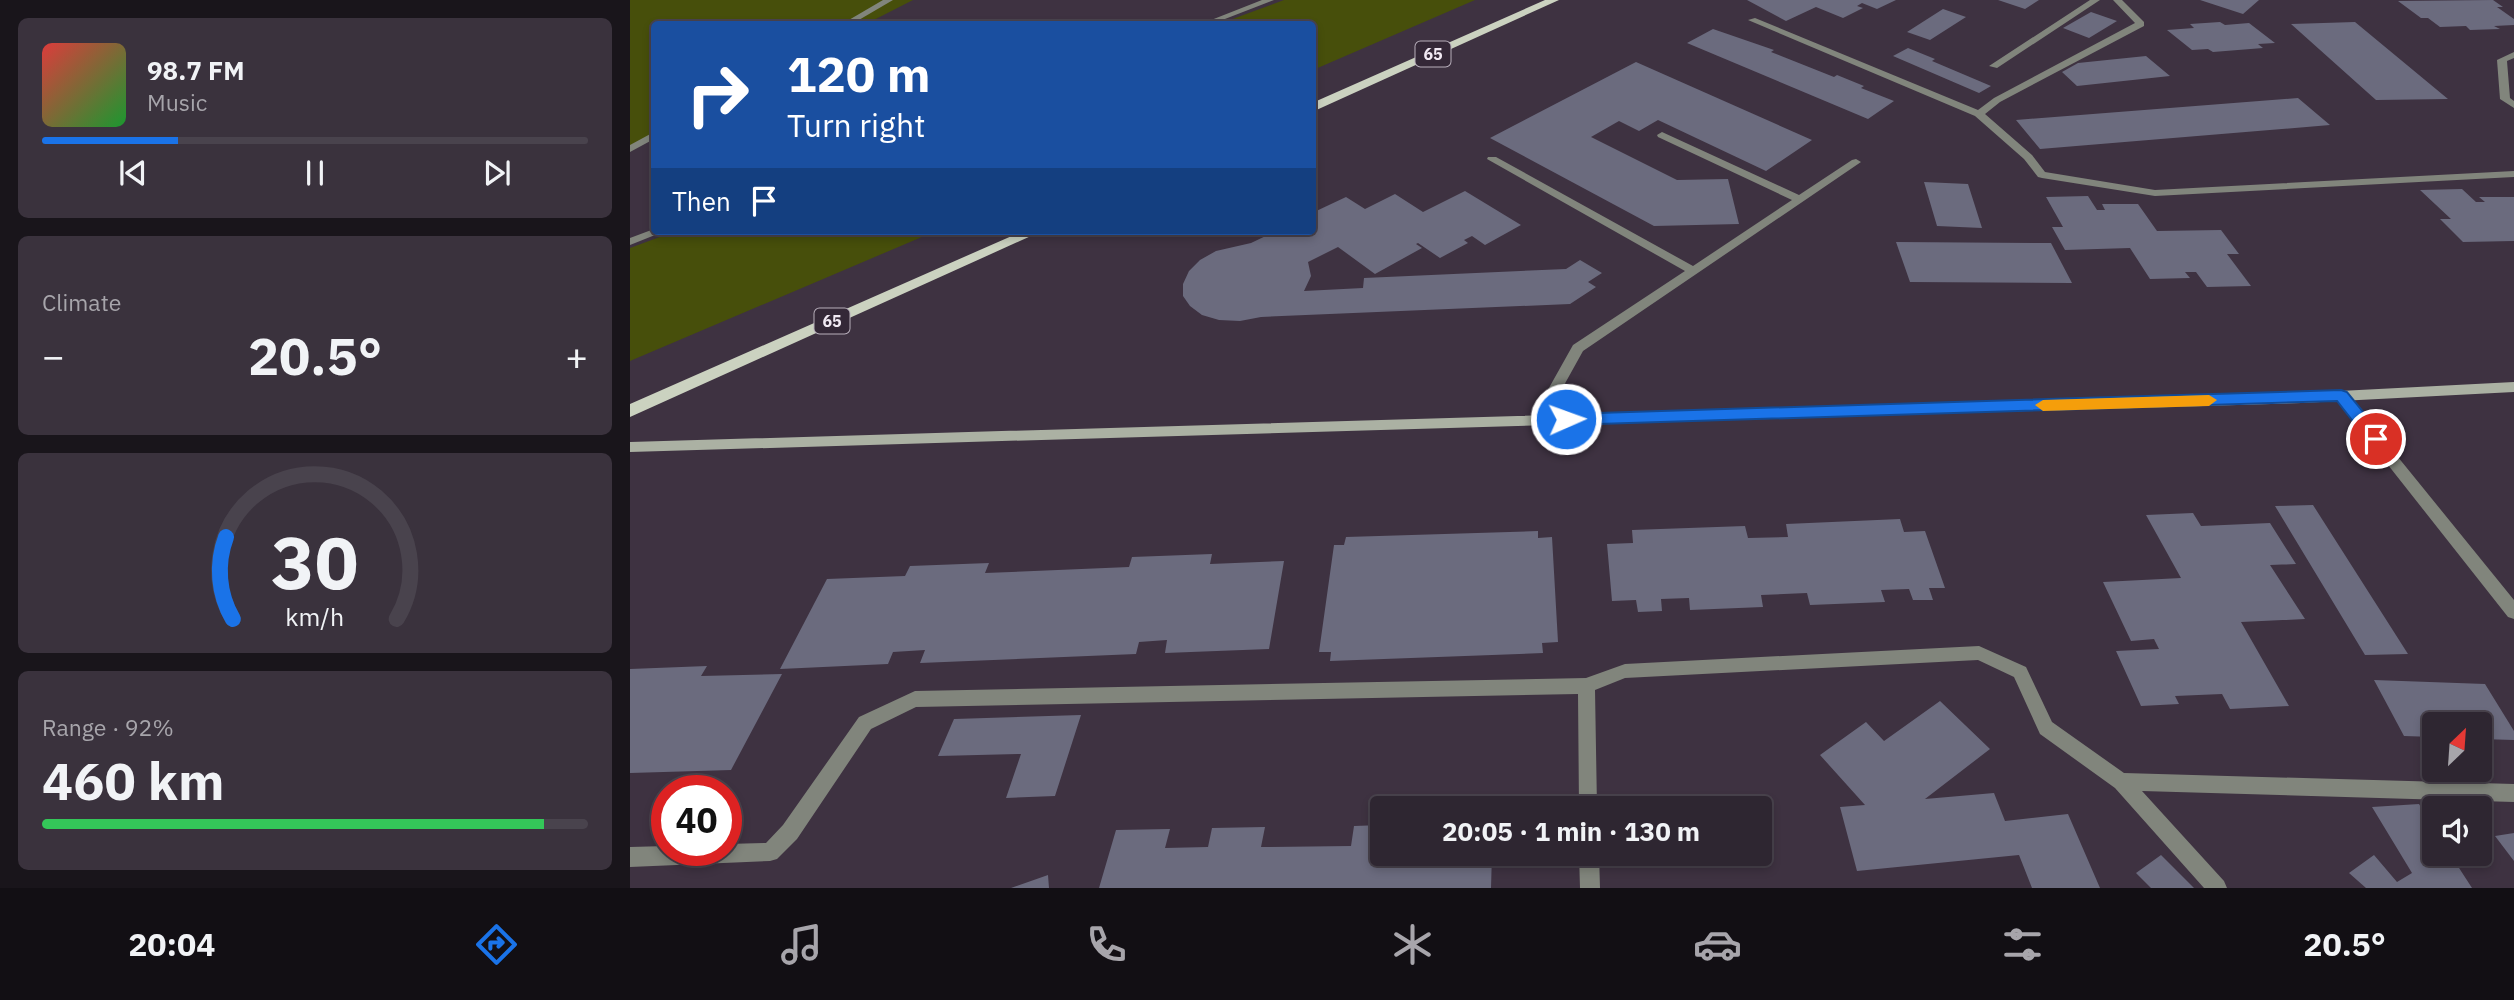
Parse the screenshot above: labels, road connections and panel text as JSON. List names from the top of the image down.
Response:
{
  "streets": {
    "main road": ["65"]
  },
  "north": "top right",
  "page": {
    "turn": ["120 m", "Turn right"],
    "song": ["98.7 FM", "Music"],
    "then": "Then",
    "tile": [
      "Climate",
      ["Range · 92%", "460 km"]
    ],
    "heat": ["−", "20.5°", "+"],
    "limit": "40",
    "trip": "20:05 · 1 min · 130 m",
    "tabs": ["20:04", "20.5°"],
    "gauge": ["30", "km/h"]
  }
}
